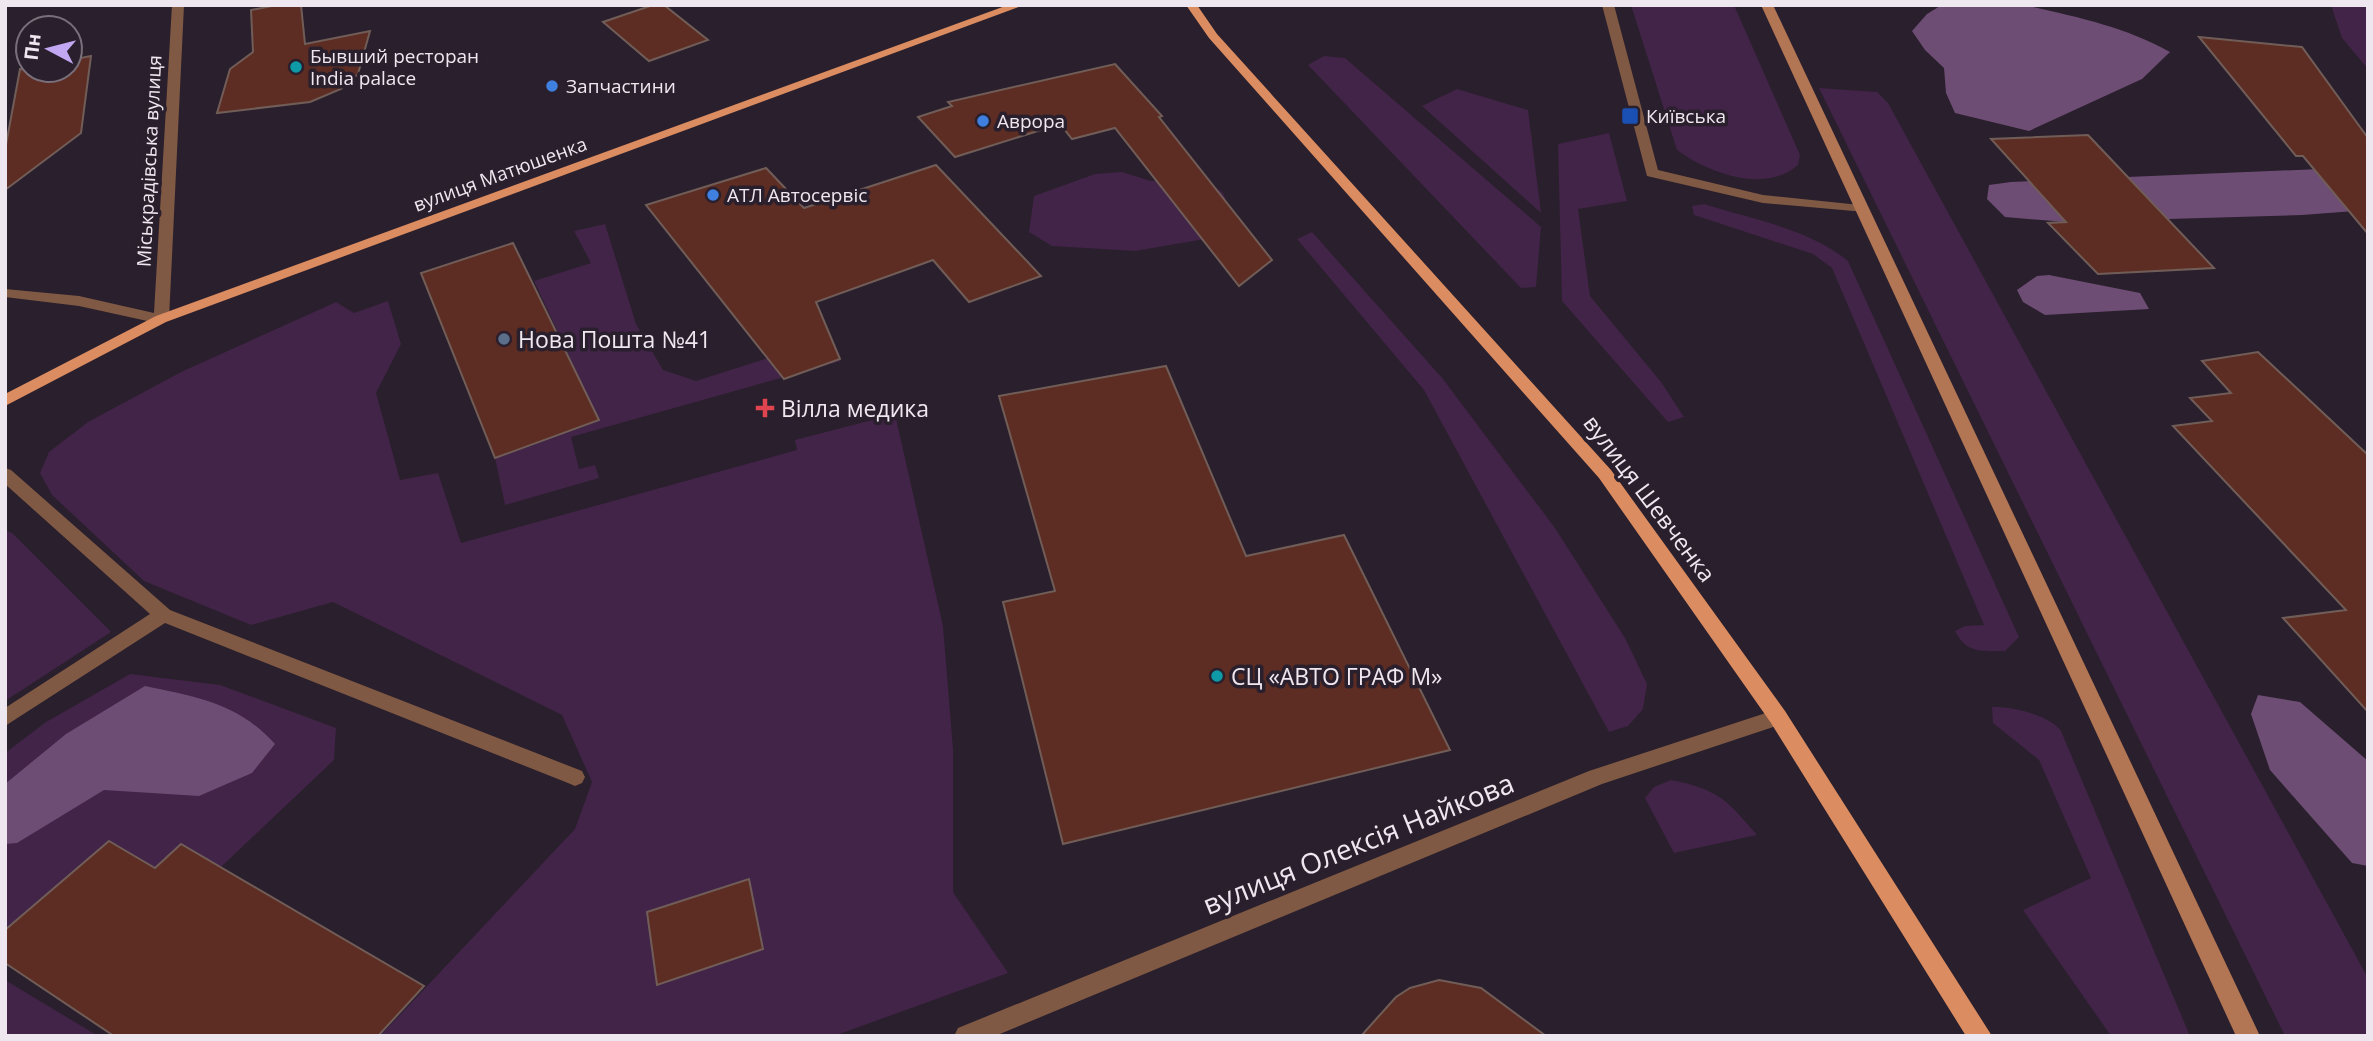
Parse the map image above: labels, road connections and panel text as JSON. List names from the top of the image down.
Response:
{
  "streets": {
    "main road": ["вулиця Матюшенка", "вулиця Шевченка"],
    "street": ["Міськрадівська вулиця", "вулиця Олексія Найкова"]
  },
  "crossings": [
    ["Міськрадівська вулиця", "вулиця Матюшенка"],
    ["вулиця Шевченка", "вулиця Олексія Найкова"]
  ],
  "places": {
    "other": [
      "Бывший ресторан India palace",
      "Запчастини",
      "Аврора",
      "АТЛ Автосервіс",
      "Нова Пошта №41",
      "СЦ «АВТО ГРАФ М»"
    ],
    "transit": ["Київська"],
    "health": ["Вілла медика"]
  },
  "north": "left"
}
